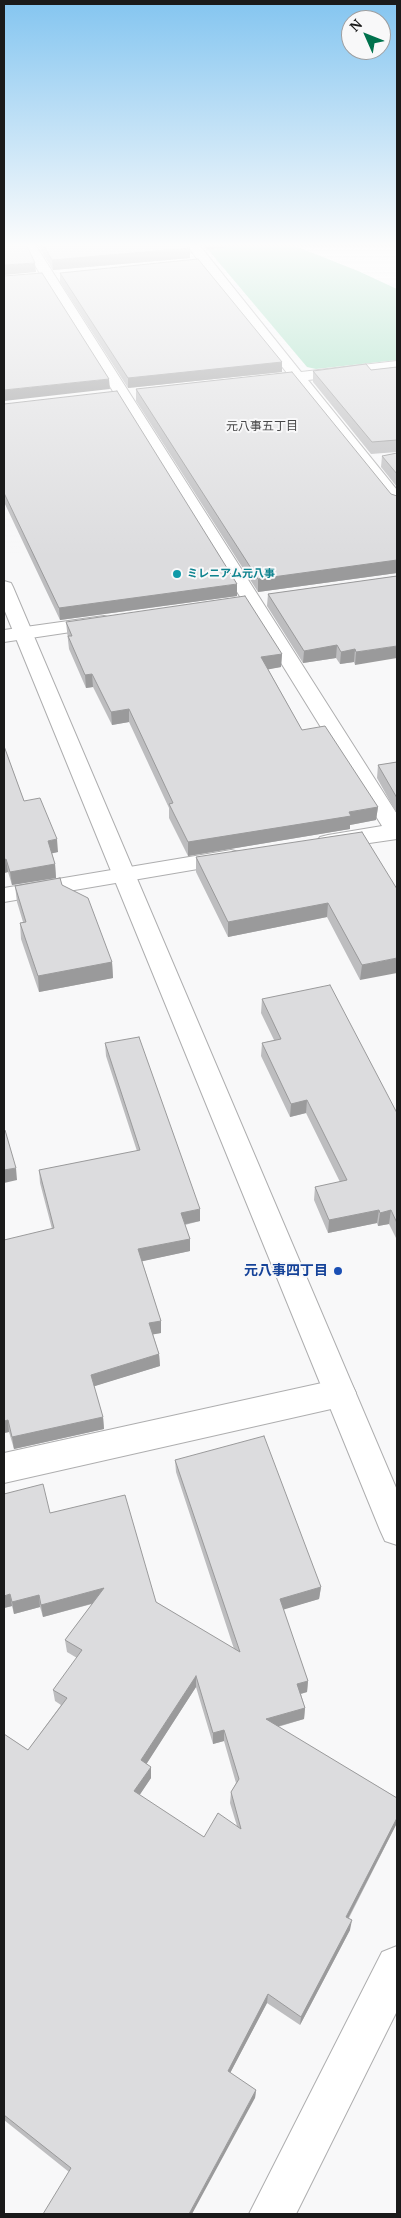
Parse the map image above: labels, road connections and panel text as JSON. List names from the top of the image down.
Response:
{
  "districts": ["元八事五丁目"],
  "places": ["ミレニアム元八事", "元八事四丁目"],
  "north": "top left"
}
